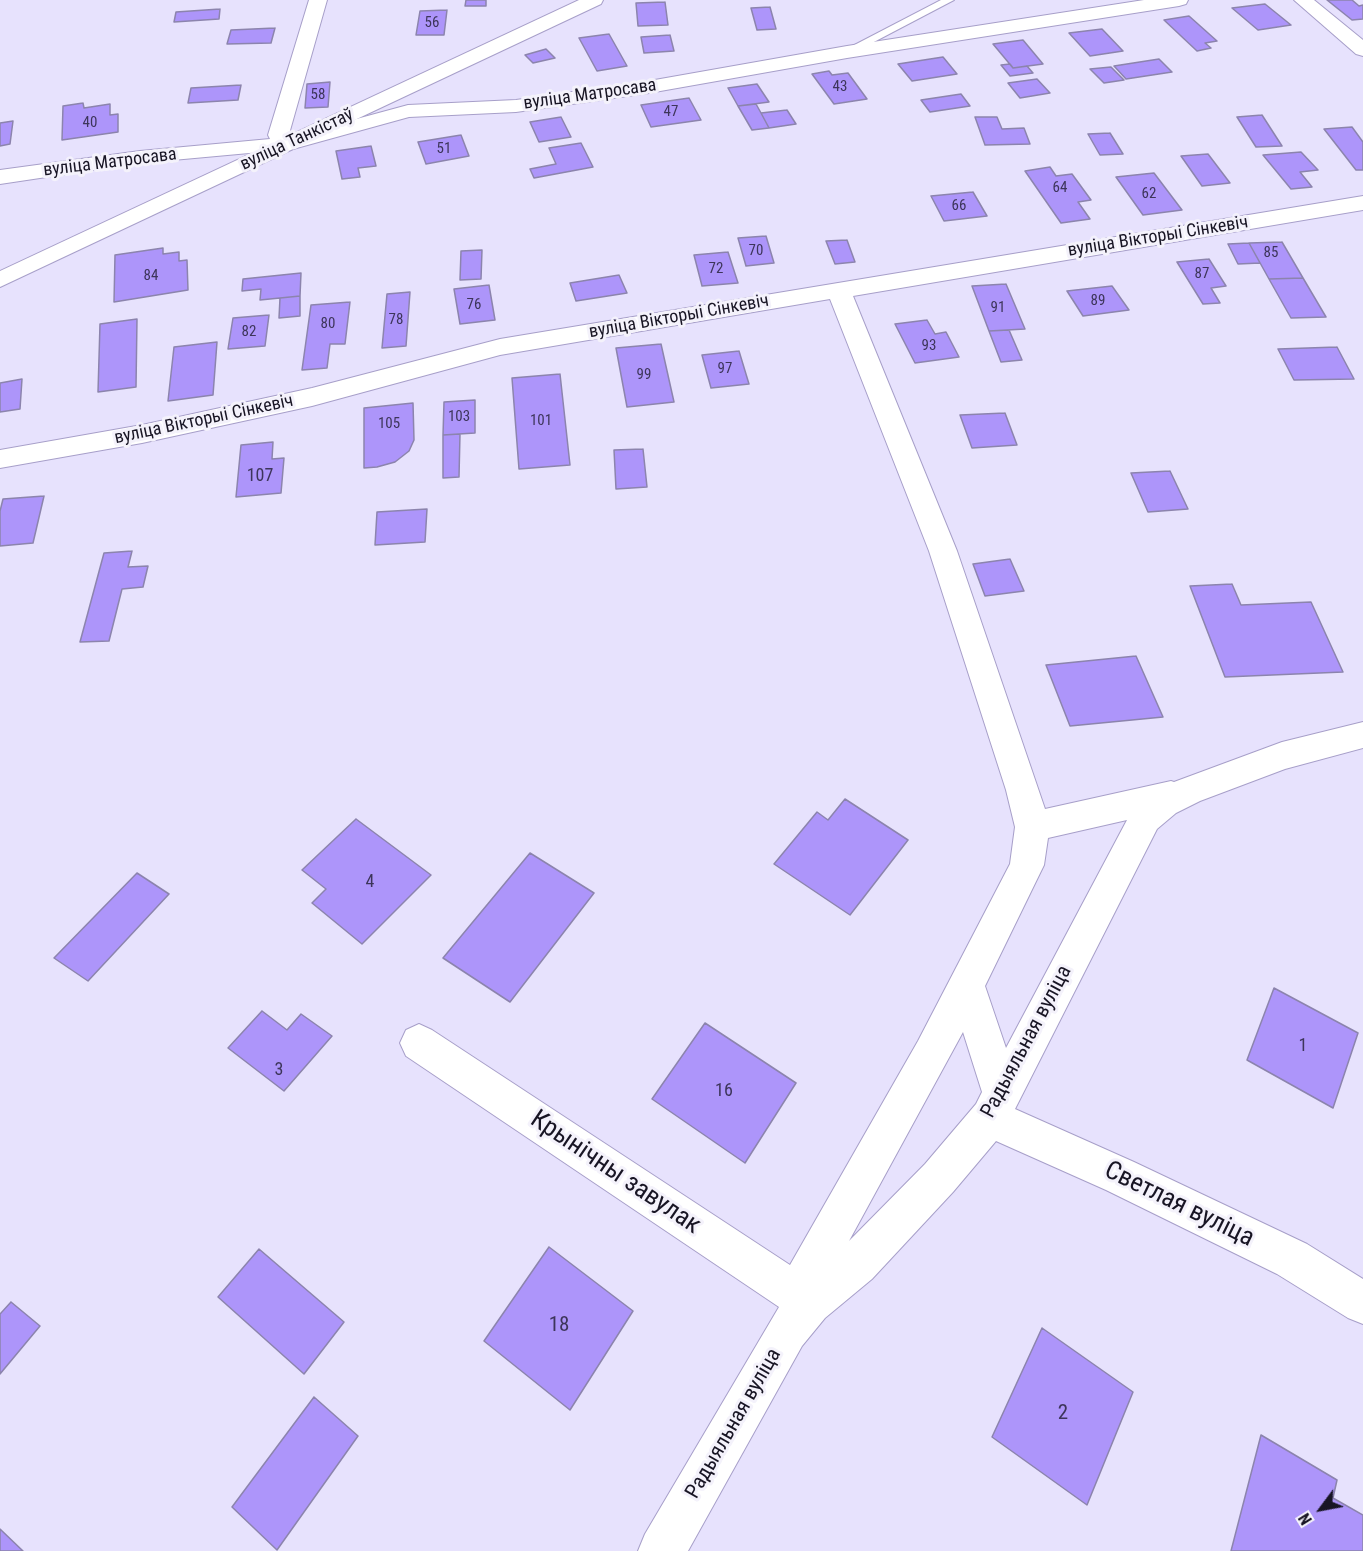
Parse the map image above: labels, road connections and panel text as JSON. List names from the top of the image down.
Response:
{
  "streets": {
    "street": [
      "вуліца Матросава",
      "вуліца Танкістаў",
      "вуліца Вікторыі Сінкевіч",
      "Радыяльная вуліца",
      "Крынічны завулак",
      "Светлая вуліца"
    ]
  },
  "crossings": [
    ["вуліца Матросава", "вуліца Танкістаў"],
    ["Радыяльная вуліца", "Крынічны завулак"],
    ["Радыяльная вуліца", "Светлая вуліца"]
  ],
  "house_numbers": [
    "56",
    "43",
    "58",
    "47",
    "40",
    "51",
    "64",
    "62",
    "66",
    "70",
    "85",
    "72",
    "87",
    "84",
    "89",
    "76",
    "91",
    "78",
    "80",
    "82",
    "93",
    "97",
    "99",
    "103",
    "101",
    "105",
    "107",
    "4",
    "1",
    "3",
    "16",
    "18",
    "2"
  ],
  "north": "bottom left"
}
